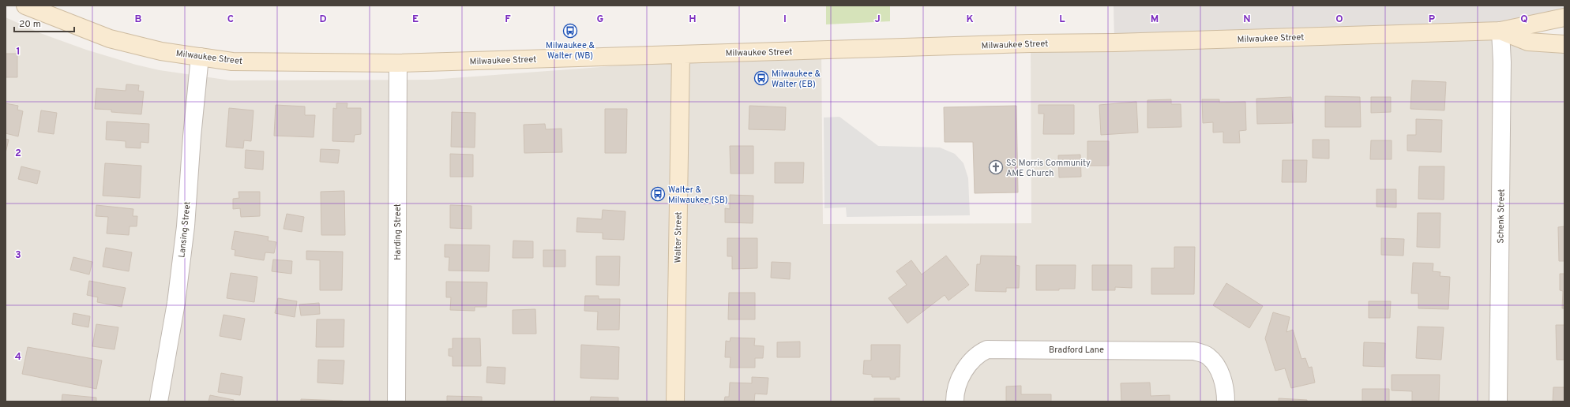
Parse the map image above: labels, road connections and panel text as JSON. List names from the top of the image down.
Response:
{
  "streets": {
    "street": [
      "Milwaukee Street",
      "Schenk Street",
      "Lansing Street",
      "Harding Street",
      "Walter Street",
      "Bradford Lane"
    ]
  },
  "crossings": [
    ["Milwaukee Street", "Schenk Street"],
    ["Milwaukee Street", "Lansing Street"],
    ["Milwaukee Street", "Harding Street"],
    ["Milwaukee Street", "Walter Street"]
  ],
  "places": {
    "bus stop": ["Milwaukee & Walter (WB)", "Milwaukee & Walter (EB)", "Walter & Milwaukee (SB)"],
    "church": ["SS Morris Community AME Church"]
  },
  "scale_bar": "20 m",
  "grid": {
    "columns": [
      "B",
      "C",
      "D",
      "E",
      "F",
      "G",
      "H",
      "I",
      "J",
      "K",
      "L",
      "M",
      "N",
      "O",
      "P",
      "Q"
    ],
    "rows": [
      "1",
      "2",
      "3",
      "4"
    ]
  }
}
